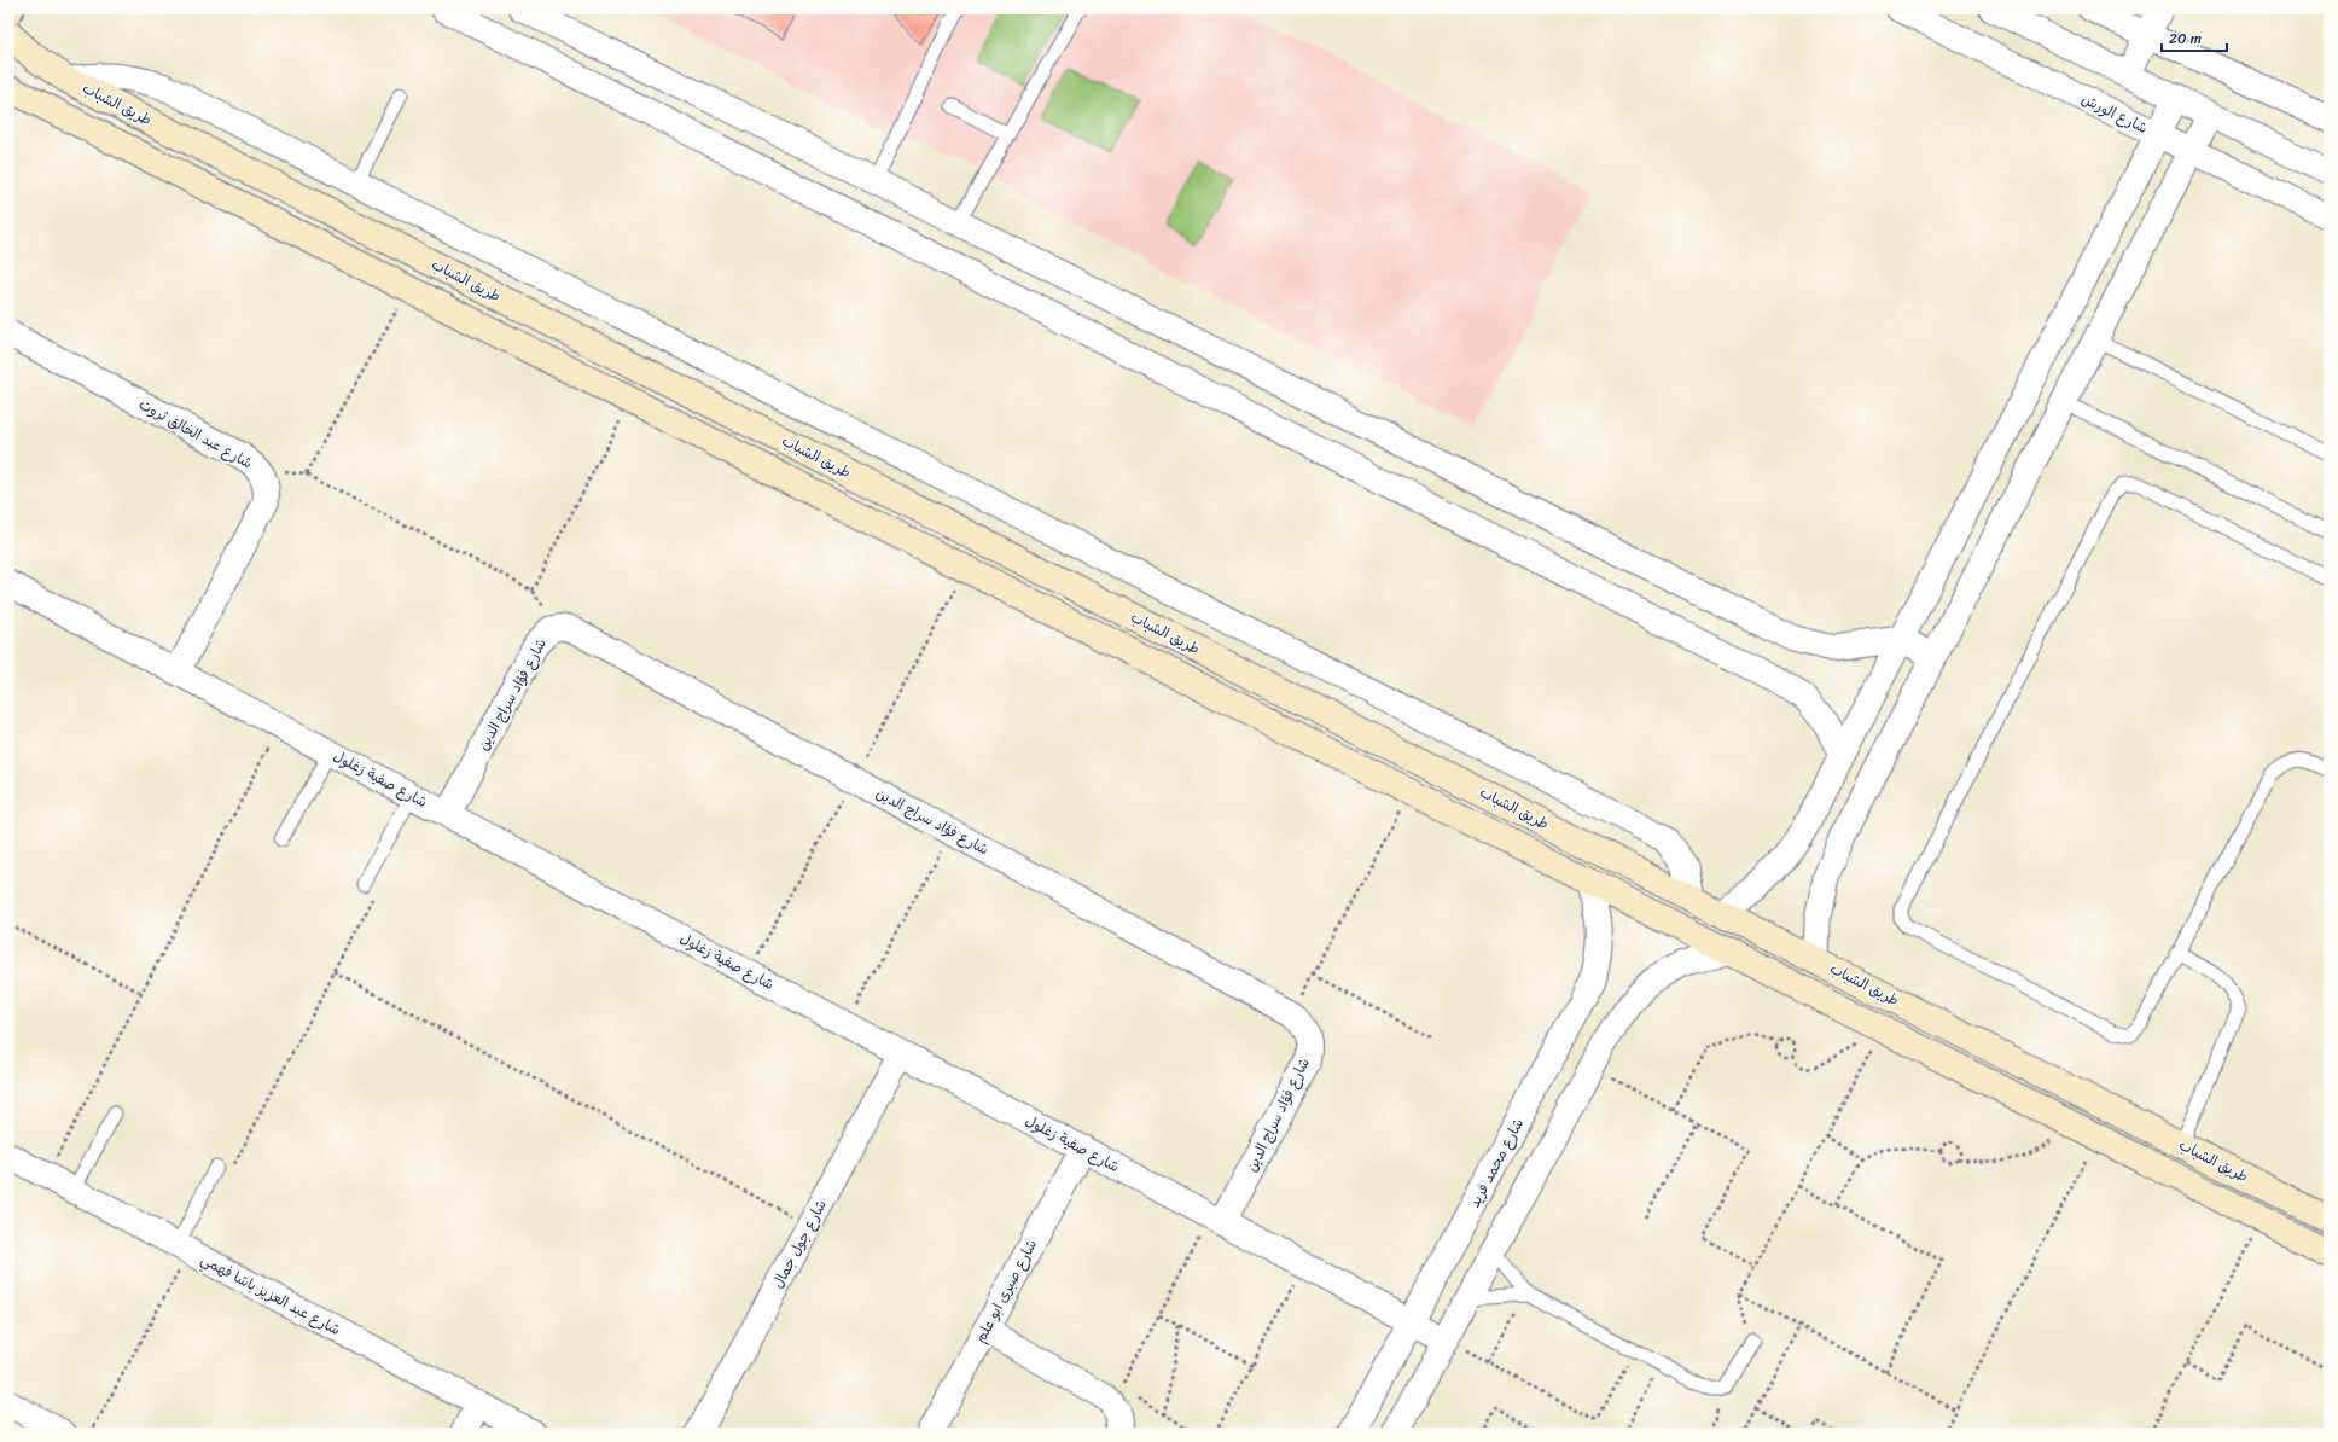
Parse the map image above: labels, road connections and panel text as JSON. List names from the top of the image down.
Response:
{
  "streets": {
    "street": [
      "طريق الشباب",
      "شارع الورش",
      "شارع عبد الخالق ثروت",
      "شارع فؤاد سراج الدين",
      "شارع صفية زغلول",
      "شارع محمد فريد",
      "شارع جول جمال",
      "شارع صبرى ابو علم",
      "شارع عبد العزيز باشا فهمي"
    ]
  },
  "crossings": [
    ["شارع عبد الخالق ثروت", "شارع صفية زغلول"],
    ["شارع فؤاد سراج الدين", "شارع صفية زغلول"],
    ["شارع صفية زغلول", "شارع محمد فريد"],
    ["شارع صفية زغلول", "شارع جول جمال"],
    ["شارع صفية زغلول", "شارع صبرى ابو علم"]
  ],
  "scale_bar": "20 m"
}
